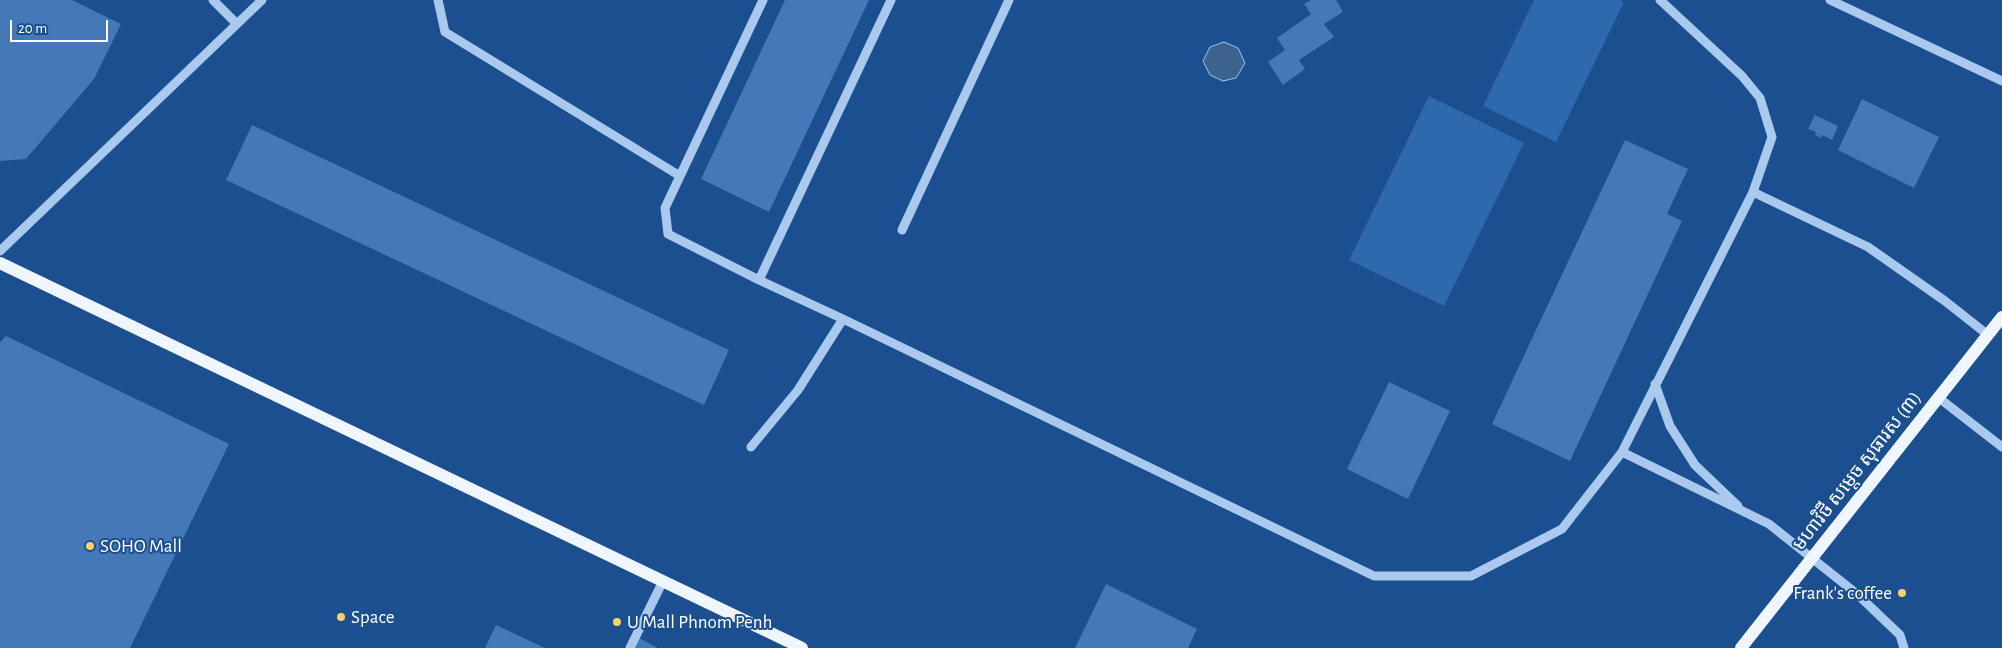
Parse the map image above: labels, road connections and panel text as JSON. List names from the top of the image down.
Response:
{
  "streets": {
    "main road": ["មហាវិថី សម្តេច សុធារស (៣)"]
  },
  "places": [
    "SOHO Mall",
    "Frank's coffee",
    "Space",
    "U Mall Phnom Penh"
  ],
  "scale_bar": "20 m"
}
